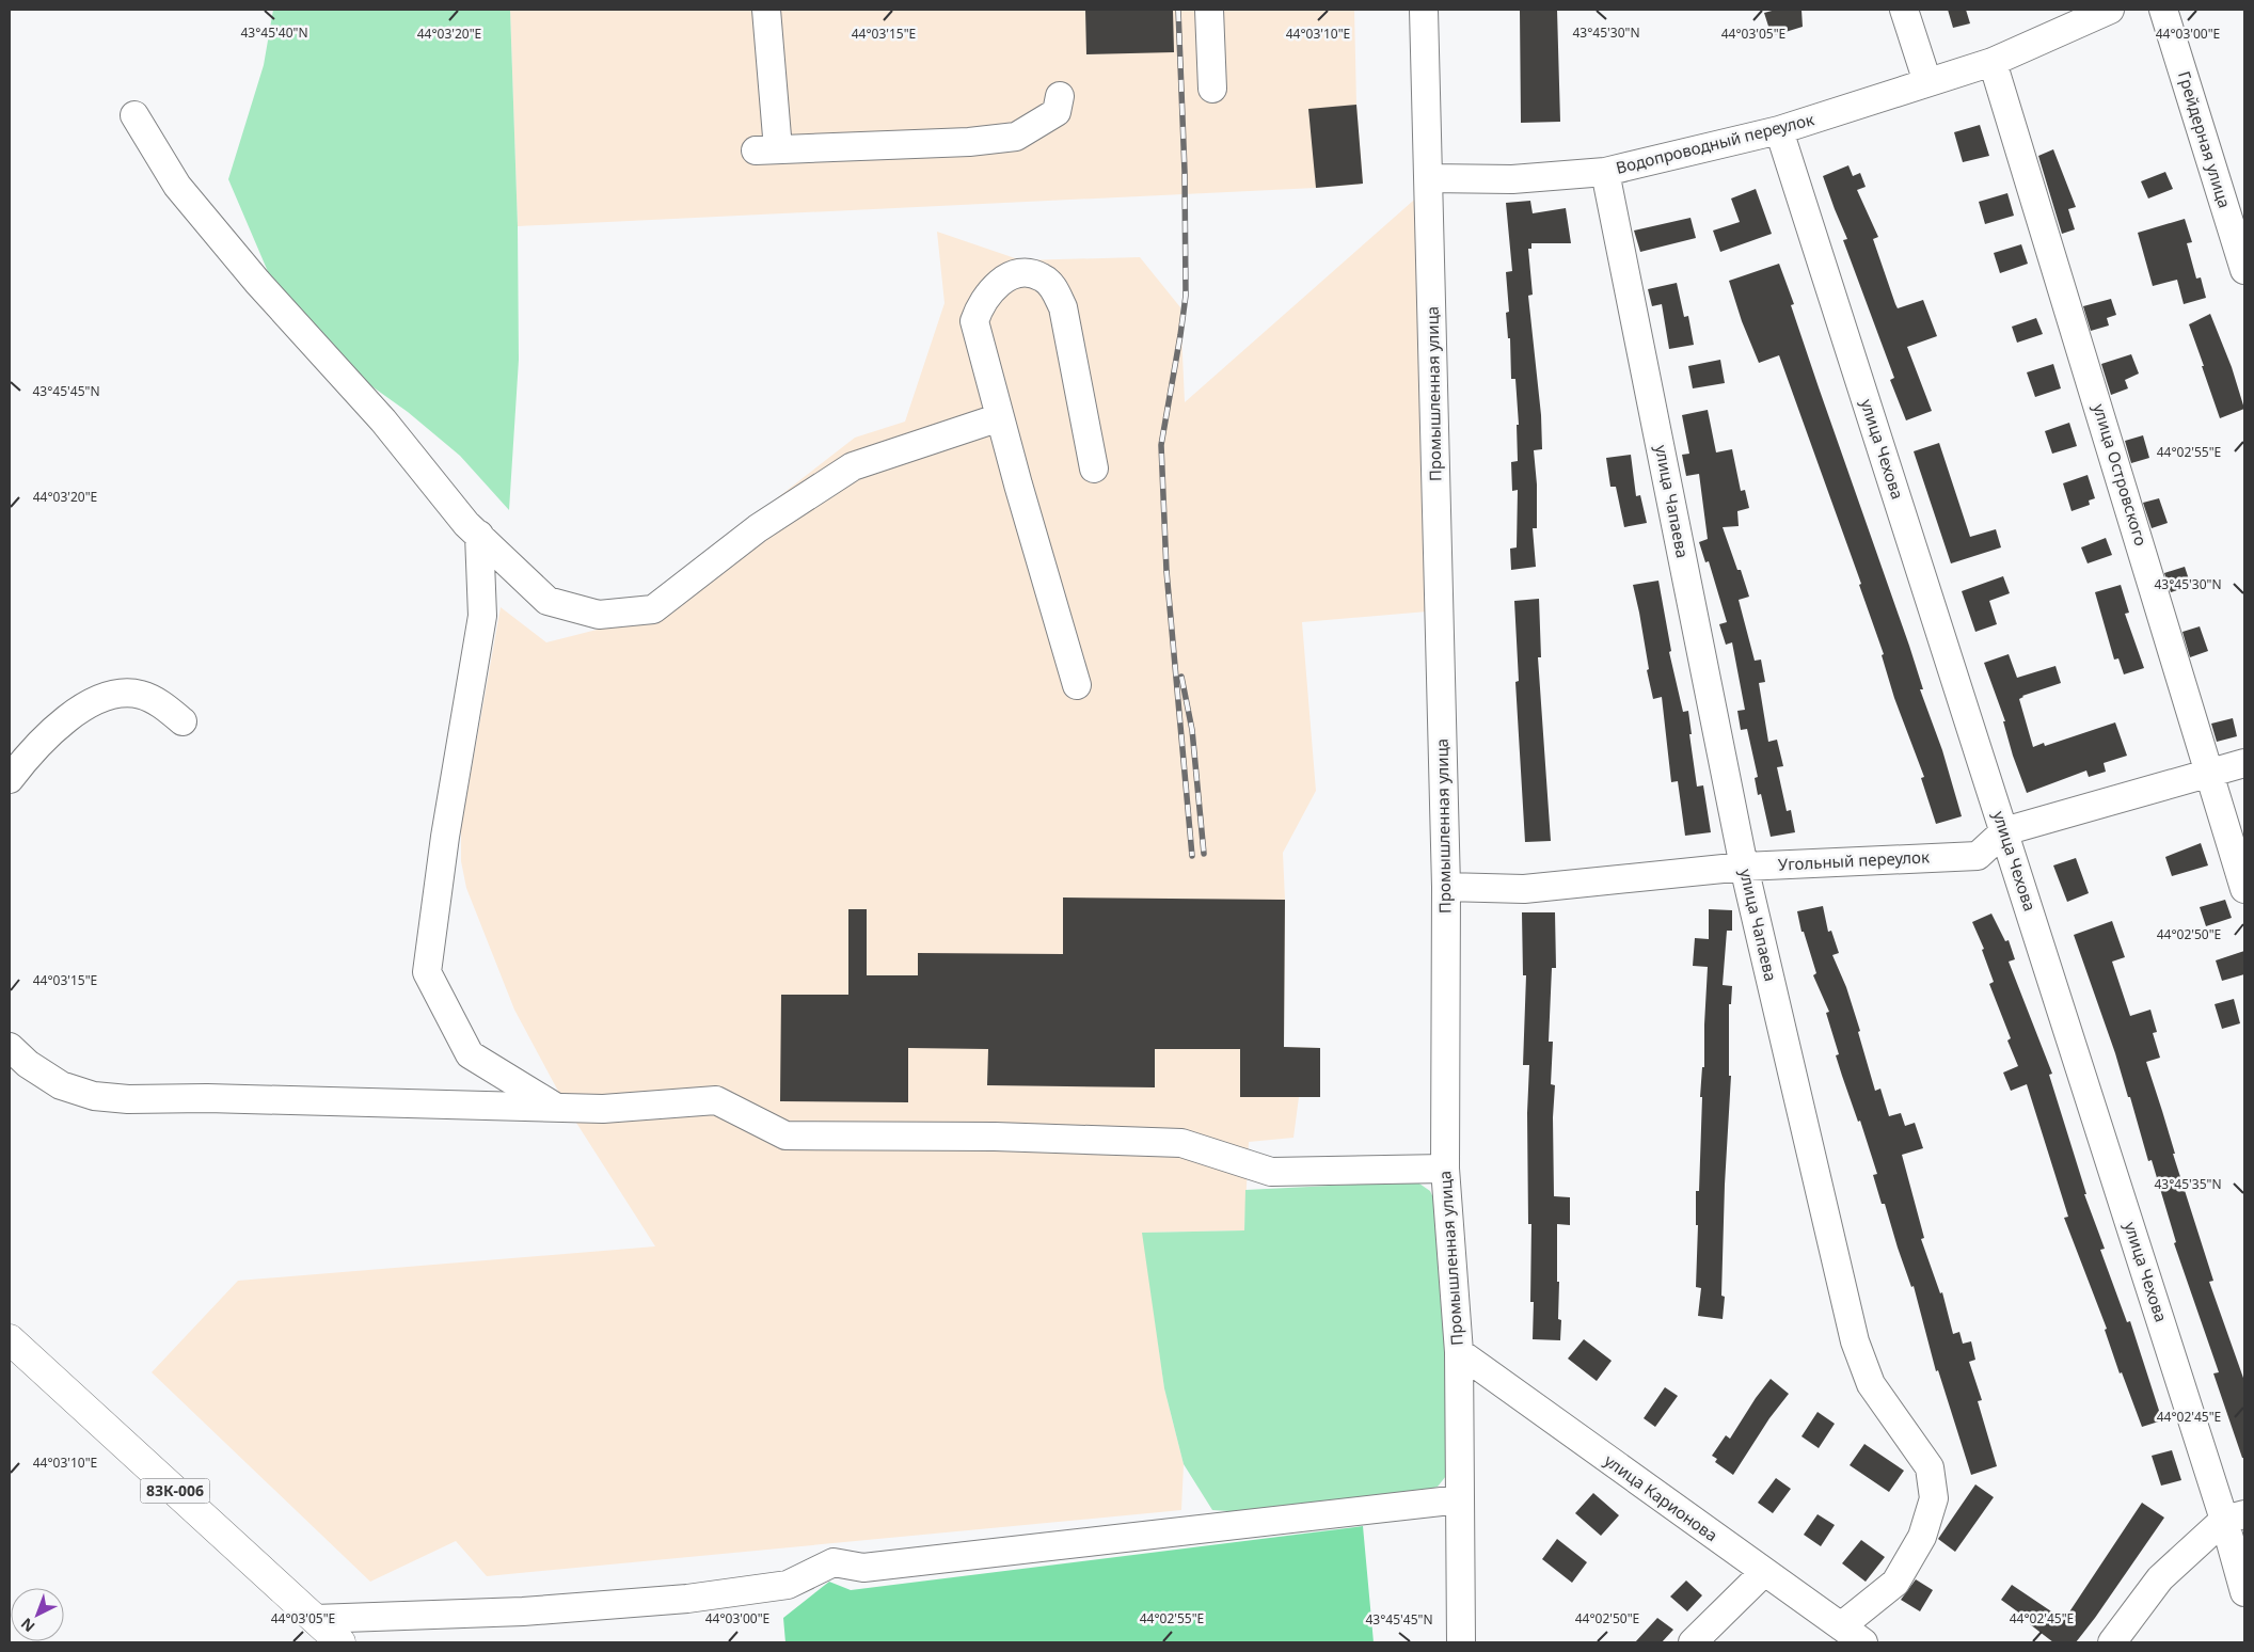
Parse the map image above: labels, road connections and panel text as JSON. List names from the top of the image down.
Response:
{
  "streets": {
    "main road": ["83К-006"],
    "street": [
      "Грейдерная улица",
      "Водопроводный переулок",
      "Промышленная улица",
      "улица Чехова",
      "улица Островского",
      "улица Чапаева",
      "Угольный переулок",
      "улица Карионова"
    ]
  },
  "crossings": [
    ["Водопроводный переулок", "Промышленная улица"],
    ["Водопроводный переулок", "улица Чехова"],
    ["Водопроводный переулок", "улица Островского"],
    ["Водопроводный переулок", "улица Чапаева"],
    ["Промышленная улица", "Угольный переулок"],
    ["Промышленная улица", "улица Карионова"],
    ["улица Чехова", "Угольный переулок"],
    ["улица Островского", "Угольный переулок"],
    ["улица Чапаева", "Угольный переулок"],
    ["улица Чапаева", "улица Карионова"]
  ],
  "north": "bottom left",
  "coordinates": [
    "43°45'40\"N",
    "43°45'30\"N",
    "44°03'20\"E",
    "44°03'15\"E",
    "44°03'10\"E",
    "44°03'05\"E",
    "44°03'00\"E",
    "43°45'45\"N",
    "44°02'55\"E",
    "44°02'50\"E",
    "43°45'35\"N",
    "44°02'45\"E"
  ]
}
